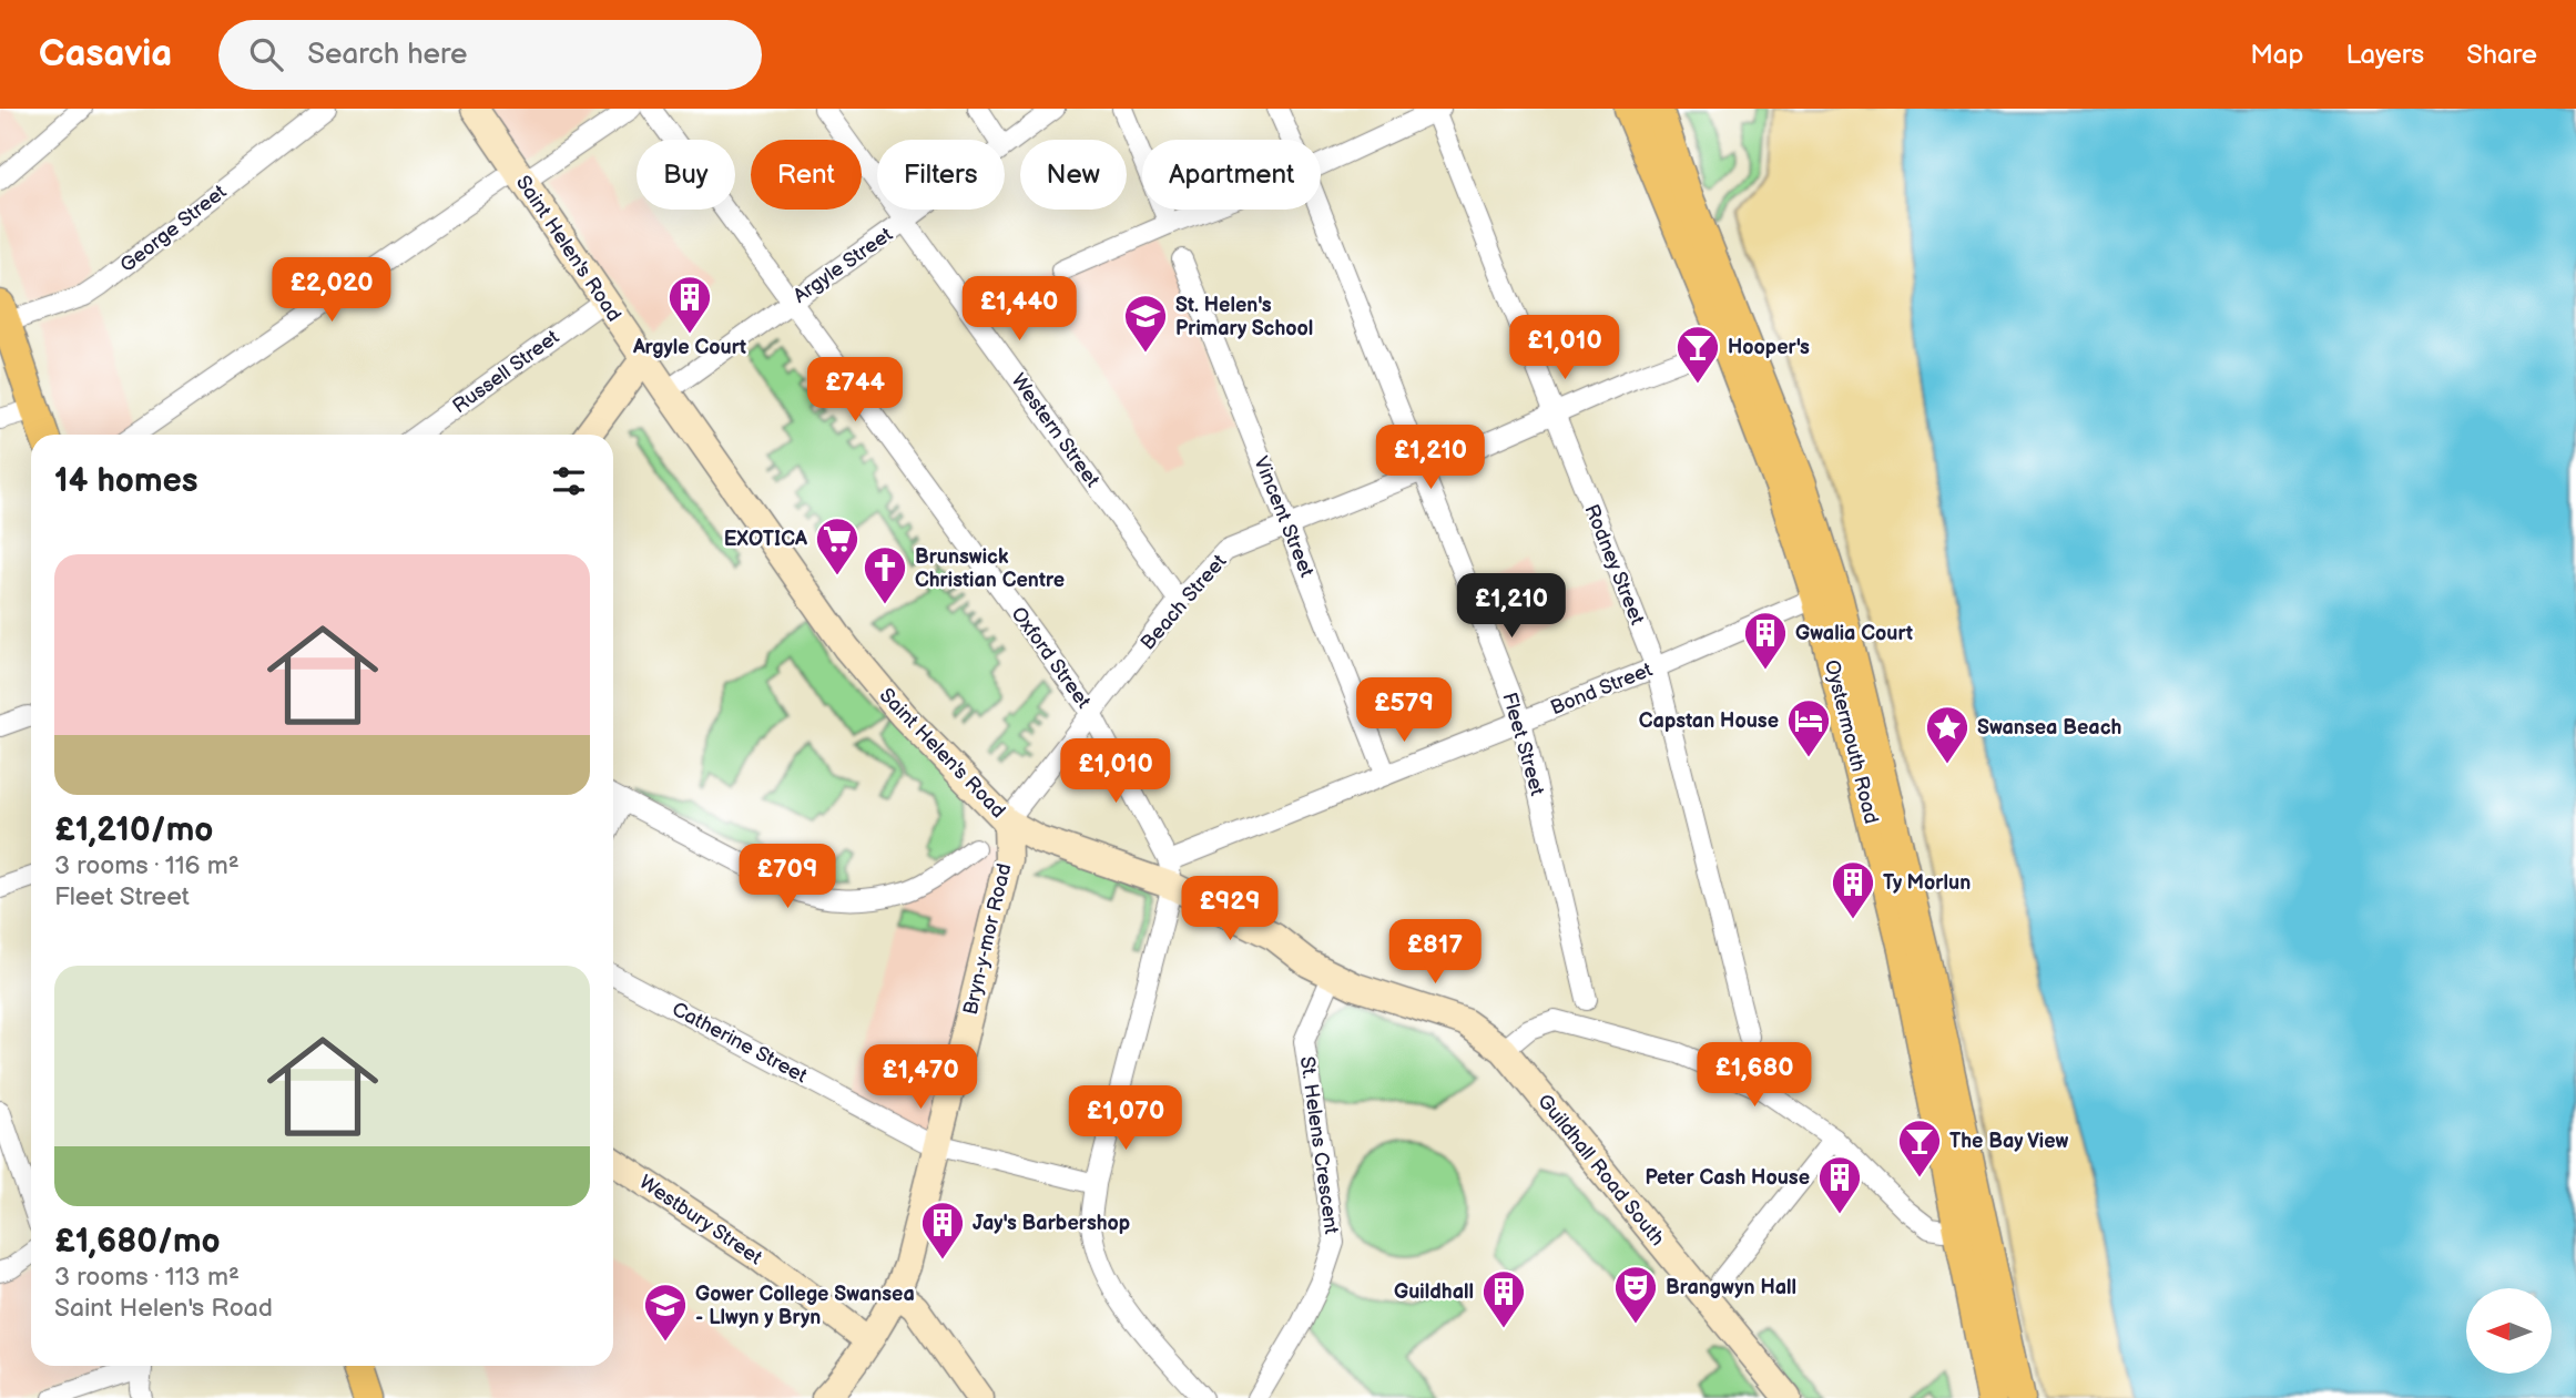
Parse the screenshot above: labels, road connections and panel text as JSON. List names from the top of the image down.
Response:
{
  "streets": {
    "main road": [
      "Saint Helen's Road",
      "Oystermouth Road",
      "Bryn-y-mor Road",
      "Guildhall Road South",
      "Westbury Street"
    ],
    "street": [
      "George Street",
      "Argyle Street",
      "Russell Street",
      "Western Street",
      "Vincent Street",
      "Rodney Street",
      "Beach Street",
      "Oxford Street",
      "Bond Street",
      "Fleet Street",
      "Catherine Street",
      "St. Helens Crescent"
    ]
  },
  "crossings": [
    ["Saint Helen's Road", "Argyle Street"],
    ["Saint Helen's Road", "Russell Street"],
    ["Saint Helen's Road", "Beach Street"],
    ["Saint Helen's Road", "Oxford Street"],
    ["Saint Helen's Road", "Bond Street"],
    ["Saint Helen's Road", "Bryn-y-mor Road"],
    ["Saint Helen's Road", "St. Helens Crescent"],
    ["Saint Helen's Road", "Guildhall Road South"],
    ["Argyle Street", "Western Street"],
    ["Argyle Street", "Oxford Street"],
    ["Western Street", "Beach Street"],
    ["Vincent Street", "Beach Street"],
    ["Vincent Street", "Bond Street"],
    ["Rodney Street", "Beach Street"],
    ["Rodney Street", "Bond Street"],
    ["Beach Street", "Oxford Street"],
    ["Beach Street", "Oystermouth Road"],
    ["Beach Street", "Fleet Street"],
    ["Beach Street", "Bryn-y-mor Road"],
    ["Oxford Street", "Bond Street"],
    ["Bond Street", "Oystermouth Road"],
    ["Bond Street", "Fleet Street"],
    ["Bryn-y-mor Road", "Catherine Street"],
    ["Bryn-y-mor Road", "Westbury Street"]
  ],
  "places": {
    "building": [
      "Argyle Court",
      "Gwalia Court",
      "Ty Morlun",
      "Peter Cash House",
      "Jay's Barbershop",
      "Guildhall"
    ],
    "school or university": ["St. Helen's Primary School", "Gower College Swansea - Llwyn y Bryn"],
    "bar": ["Hooper's", "The Bay View"],
    "supermarket": ["EXOTICA"],
    "church": ["Brunswick Christian Centre"],
    "hotel": ["Capstan House"],
    "place": ["Swansea Beach"],
    "theatre": ["Brangwyn Hall"]
  },
  "north": "left",
  "page": {
    "header": "Casavia",
    "search": "Search here",
    "nav": ["Map", "Layers", "Share"],
    "chip": [
      "Buy",
      "Rent",
      "Filters",
      "New",
      "Apartment"
    ],
    "price": [
      "£2,020",
      "£1,440",
      "£1,010",
      "£744",
      "£1,210",
      "£1,210",
      "£579",
      "£1,010",
      "£709",
      "£929",
      "£817",
      "£1,680",
      "£1,470",
      "£1,070"
    ],
    "heading": "14 homes",
    "list": [
      {
        "name": "£1,210/mo",
        "note": "3 rooms · 116 m² · Fleet Street"
      },
      {
        "name": "£1,680/mo",
        "note": "3 rooms · 113 m² · Saint Helen's Road"
      }
    ]
  }
}
